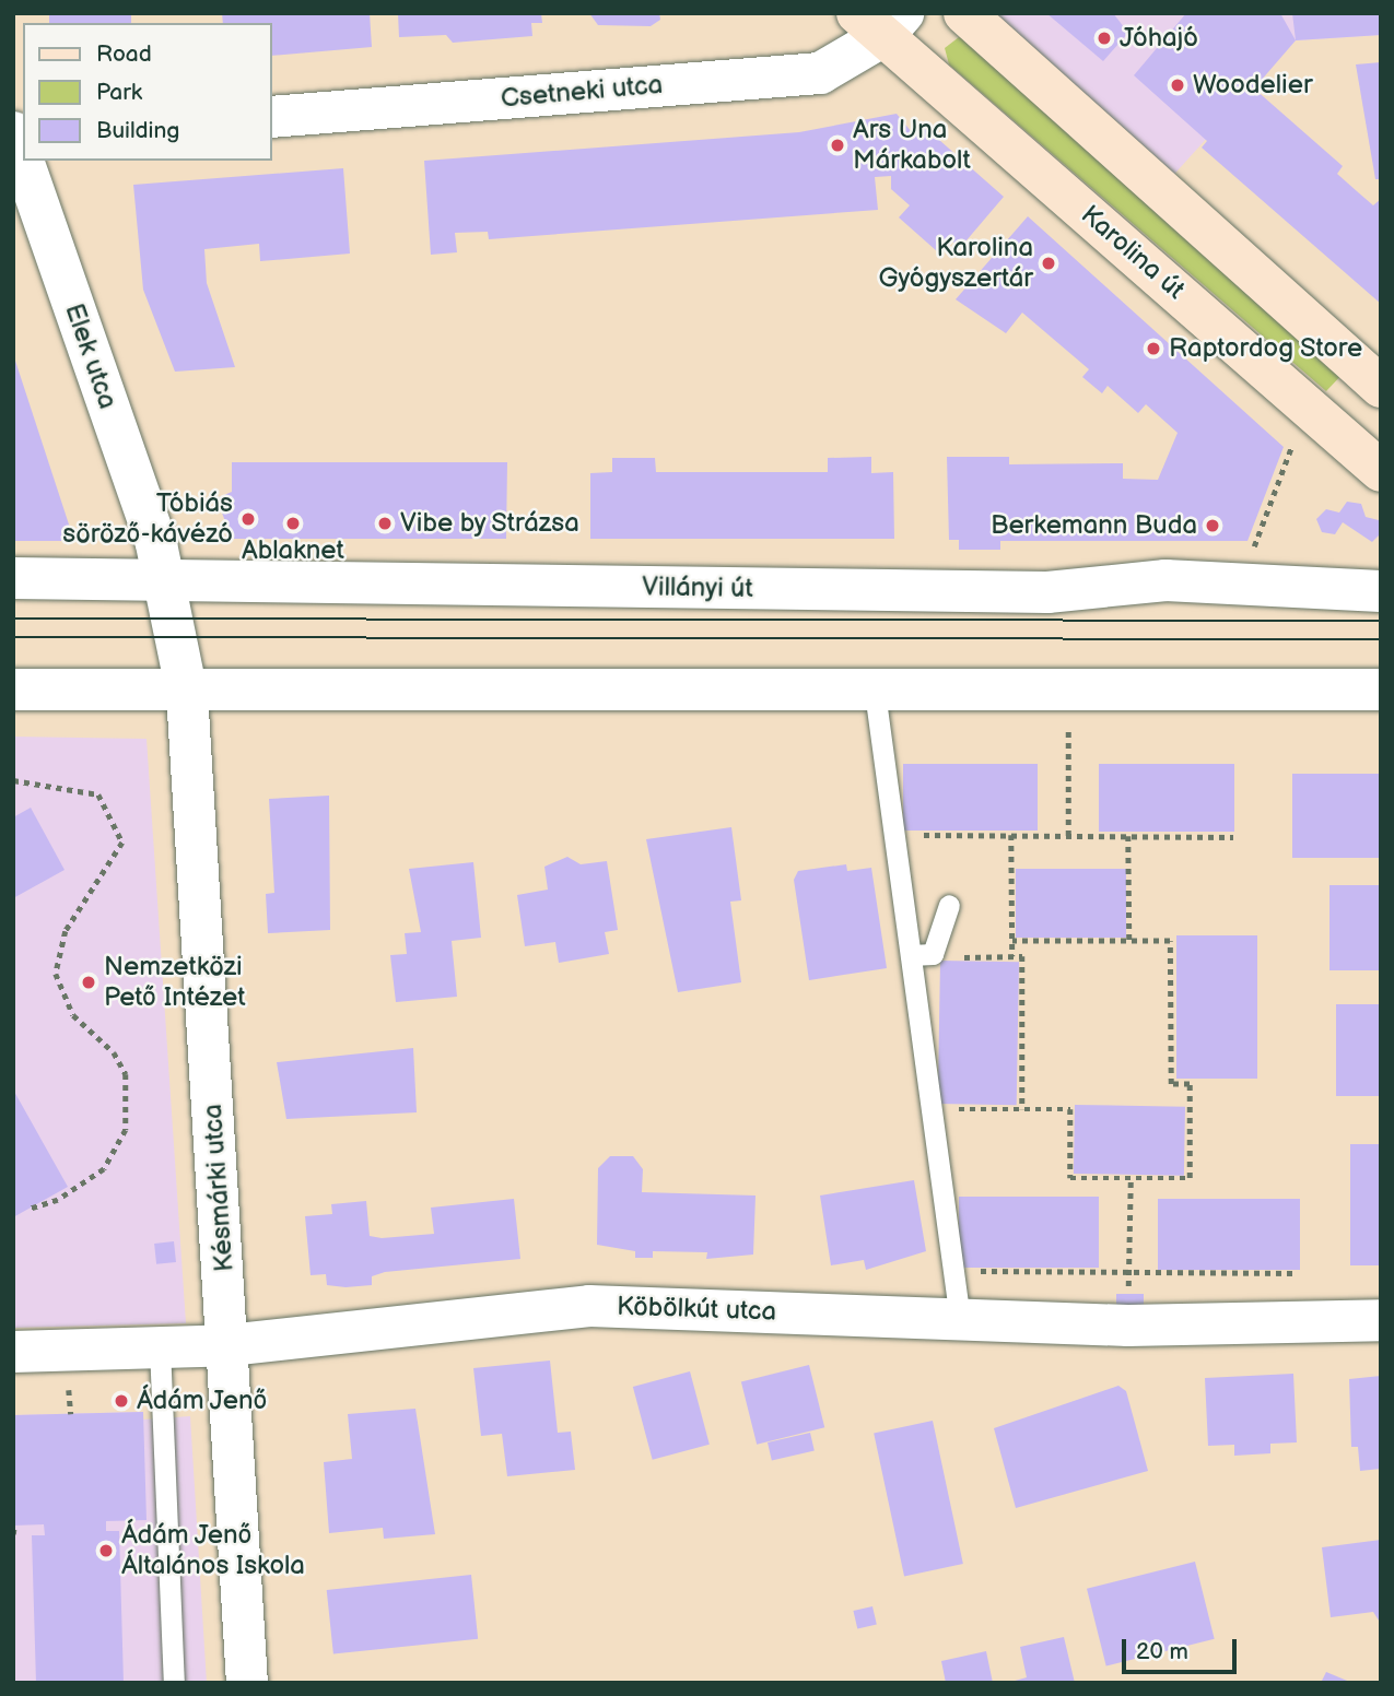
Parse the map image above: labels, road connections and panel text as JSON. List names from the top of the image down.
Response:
{
  "streets": {
    "main road": ["Karolina út"],
    "street": [
      "Csetneki utca",
      "Elek utca",
      "Villányi út",
      "Késmárki utca",
      "Köbölkút utca"
    ]
  },
  "crossings": [
    ["Csetneki utca", "Karolina út"],
    ["Elek utca", "Villányi út"],
    ["Elek utca", "Késmárki utca"],
    ["Késmárki utca", "Köbölkút utca"]
  ],
  "places": [
    "Jóhajó",
    "Woodelier",
    "Ars Una Márkabolt",
    "Karolina Gyógyszertár",
    "Raptordog Store",
    "Tóbiás söröző-kávézó",
    "Ablaknet",
    "Vibe by Strázsa",
    "Berkemann Buda",
    "Nemzetközi Pető Intézet",
    "Ádám Jenő",
    "Ádám Jenő Általános Iskola"
  ],
  "legend": ["Road", "Park", "Building"],
  "scale_bar": "20 m"
}
